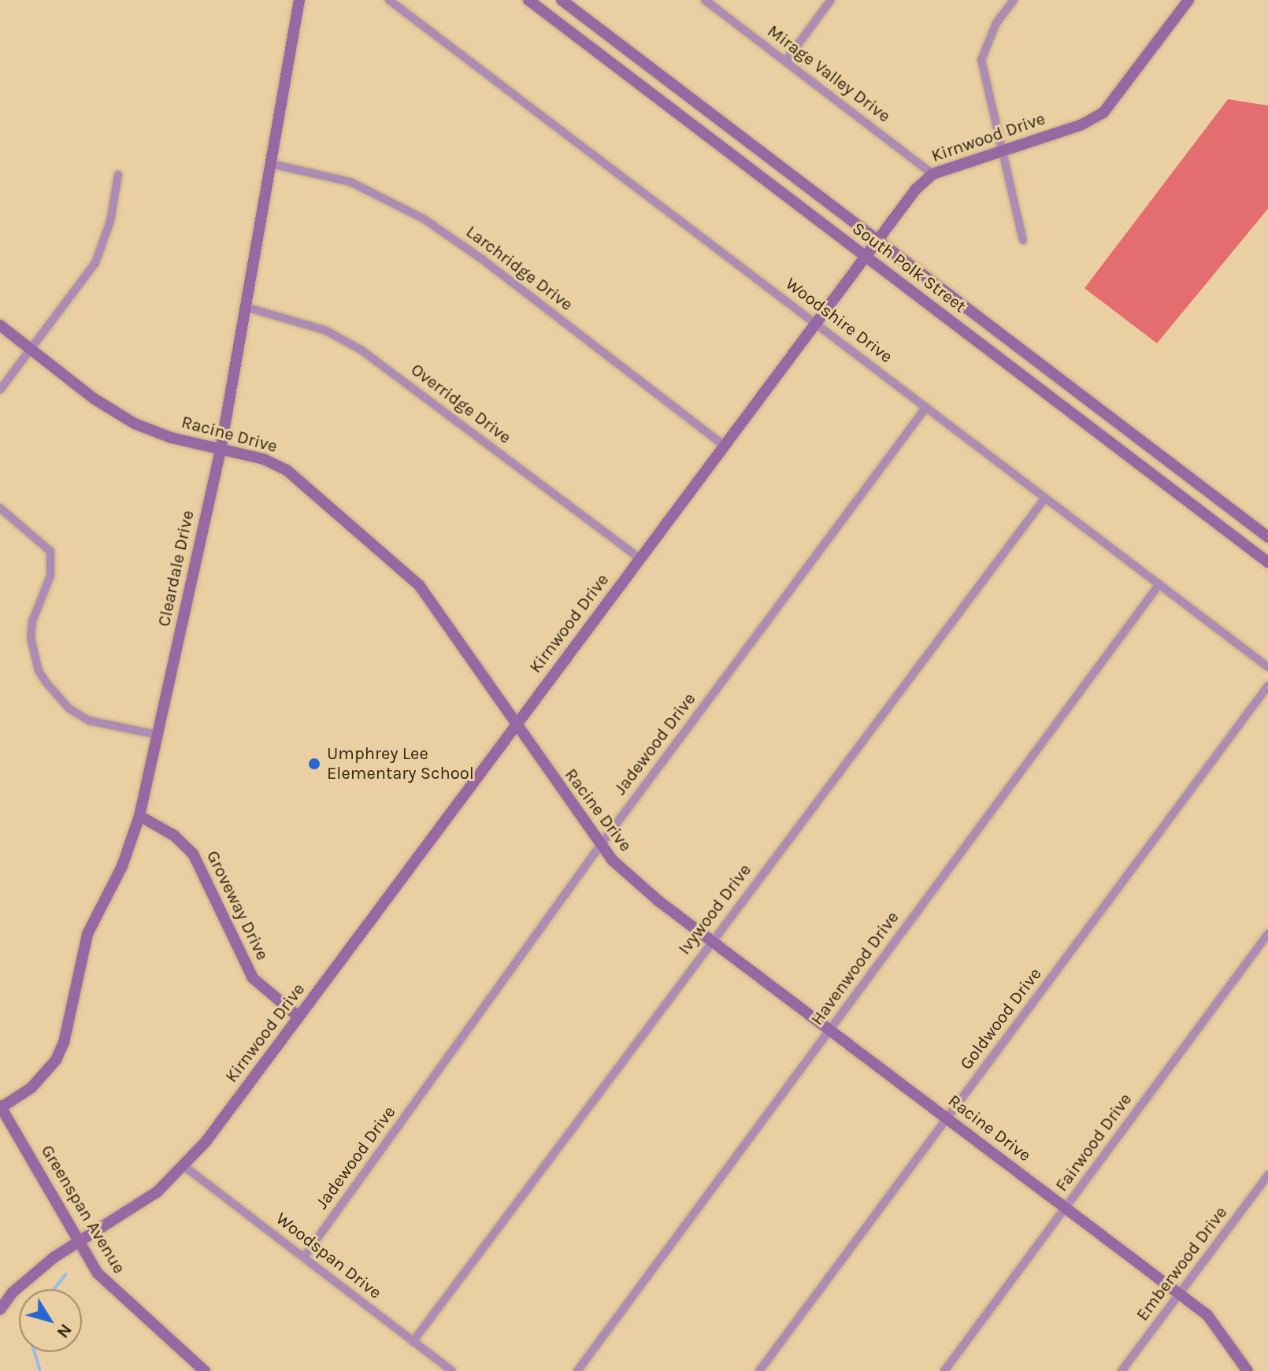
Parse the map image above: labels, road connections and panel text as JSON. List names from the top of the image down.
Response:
{
  "streets": {
    "street": [
      "Mirage Valley Drive",
      "Kirnwood Drive",
      "South Polk Street",
      "Larchridge Drive",
      "Woodshire Drive",
      "Overridge Drive",
      "Racine Drive",
      "Cleardale Drive",
      "Jadewood Drive",
      "Groveway Drive",
      "Ivywood Drive",
      "Havenwood Drive",
      "Goldwood Drive",
      "Fairwood Drive",
      "Greenspan Avenue",
      "Woodspan Drive",
      "Emberwood Drive"
    ]
  },
  "crossings": [
    ["Mirage Valley Drive", "Kirnwood Drive"],
    ["Kirnwood Drive", "South Polk Street"],
    ["Kirnwood Drive", "Larchridge Drive"],
    ["Kirnwood Drive", "Woodshire Drive"],
    ["Kirnwood Drive", "Overridge Drive"],
    ["Kirnwood Drive", "Racine Drive"],
    ["Kirnwood Drive", "Groveway Drive"],
    ["Kirnwood Drive", "Greenspan Avenue"],
    ["Kirnwood Drive", "Woodspan Drive"],
    ["Larchridge Drive", "Cleardale Drive"],
    ["Woodshire Drive", "Jadewood Drive"],
    ["Woodshire Drive", "Ivywood Drive"],
    ["Woodshire Drive", "Havenwood Drive"],
    ["Overridge Drive", "Cleardale Drive"],
    ["Racine Drive", "Cleardale Drive"],
    ["Racine Drive", "Jadewood Drive"],
    ["Racine Drive", "Ivywood Drive"],
    ["Racine Drive", "Havenwood Drive"],
    ["Racine Drive", "Goldwood Drive"],
    ["Racine Drive", "Fairwood Drive"],
    ["Racine Drive", "Emberwood Drive"],
    ["Cleardale Drive", "Groveway Drive"],
    ["Cleardale Drive", "Greenspan Avenue"],
    ["Jadewood Drive", "Woodspan Drive"],
    ["Ivywood Drive", "Woodspan Drive"]
  ],
  "places": ["Umphrey Lee Elementary School"],
  "north": "bottom right"
}
